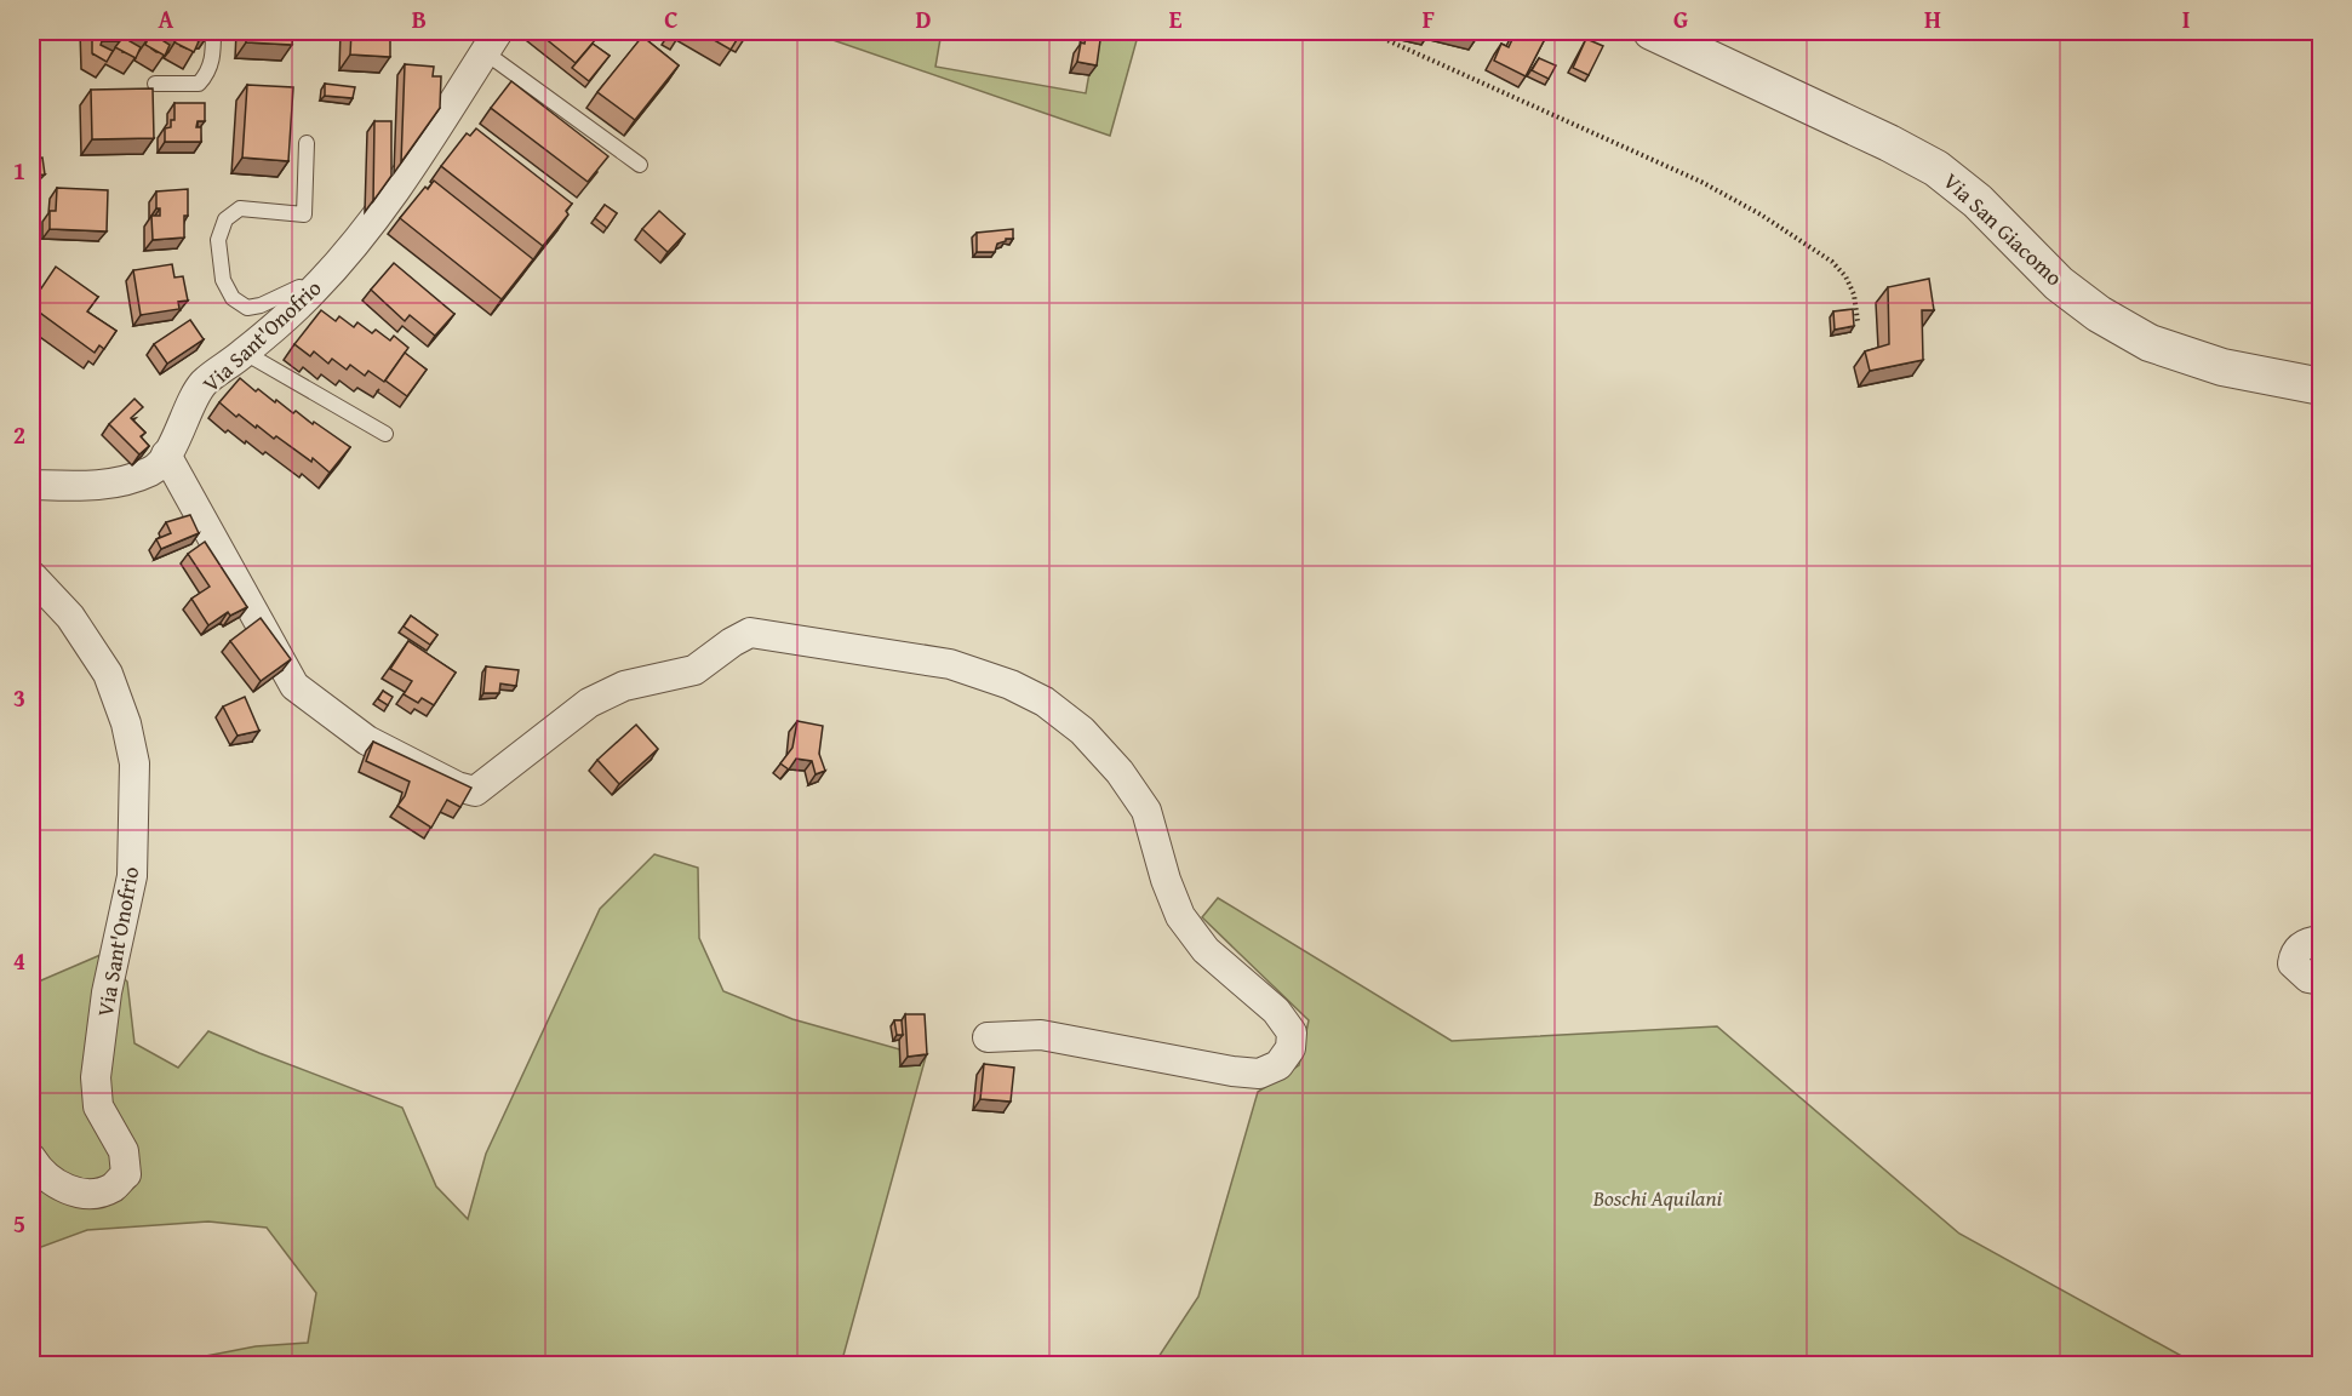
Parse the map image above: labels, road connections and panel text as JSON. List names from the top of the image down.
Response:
{
  "streets": {
    "street": ["Via San Giacomo", "Via Sant'Onofrio"]
  },
  "parks": ["Boschi Aquilani"],
  "grid": {
    "columns": [
      "A",
      "B",
      "C",
      "D",
      "E",
      "F",
      "G",
      "H",
      "I"
    ],
    "rows": [
      "1",
      "2",
      "3",
      "4",
      "5"
    ]
  }
}
